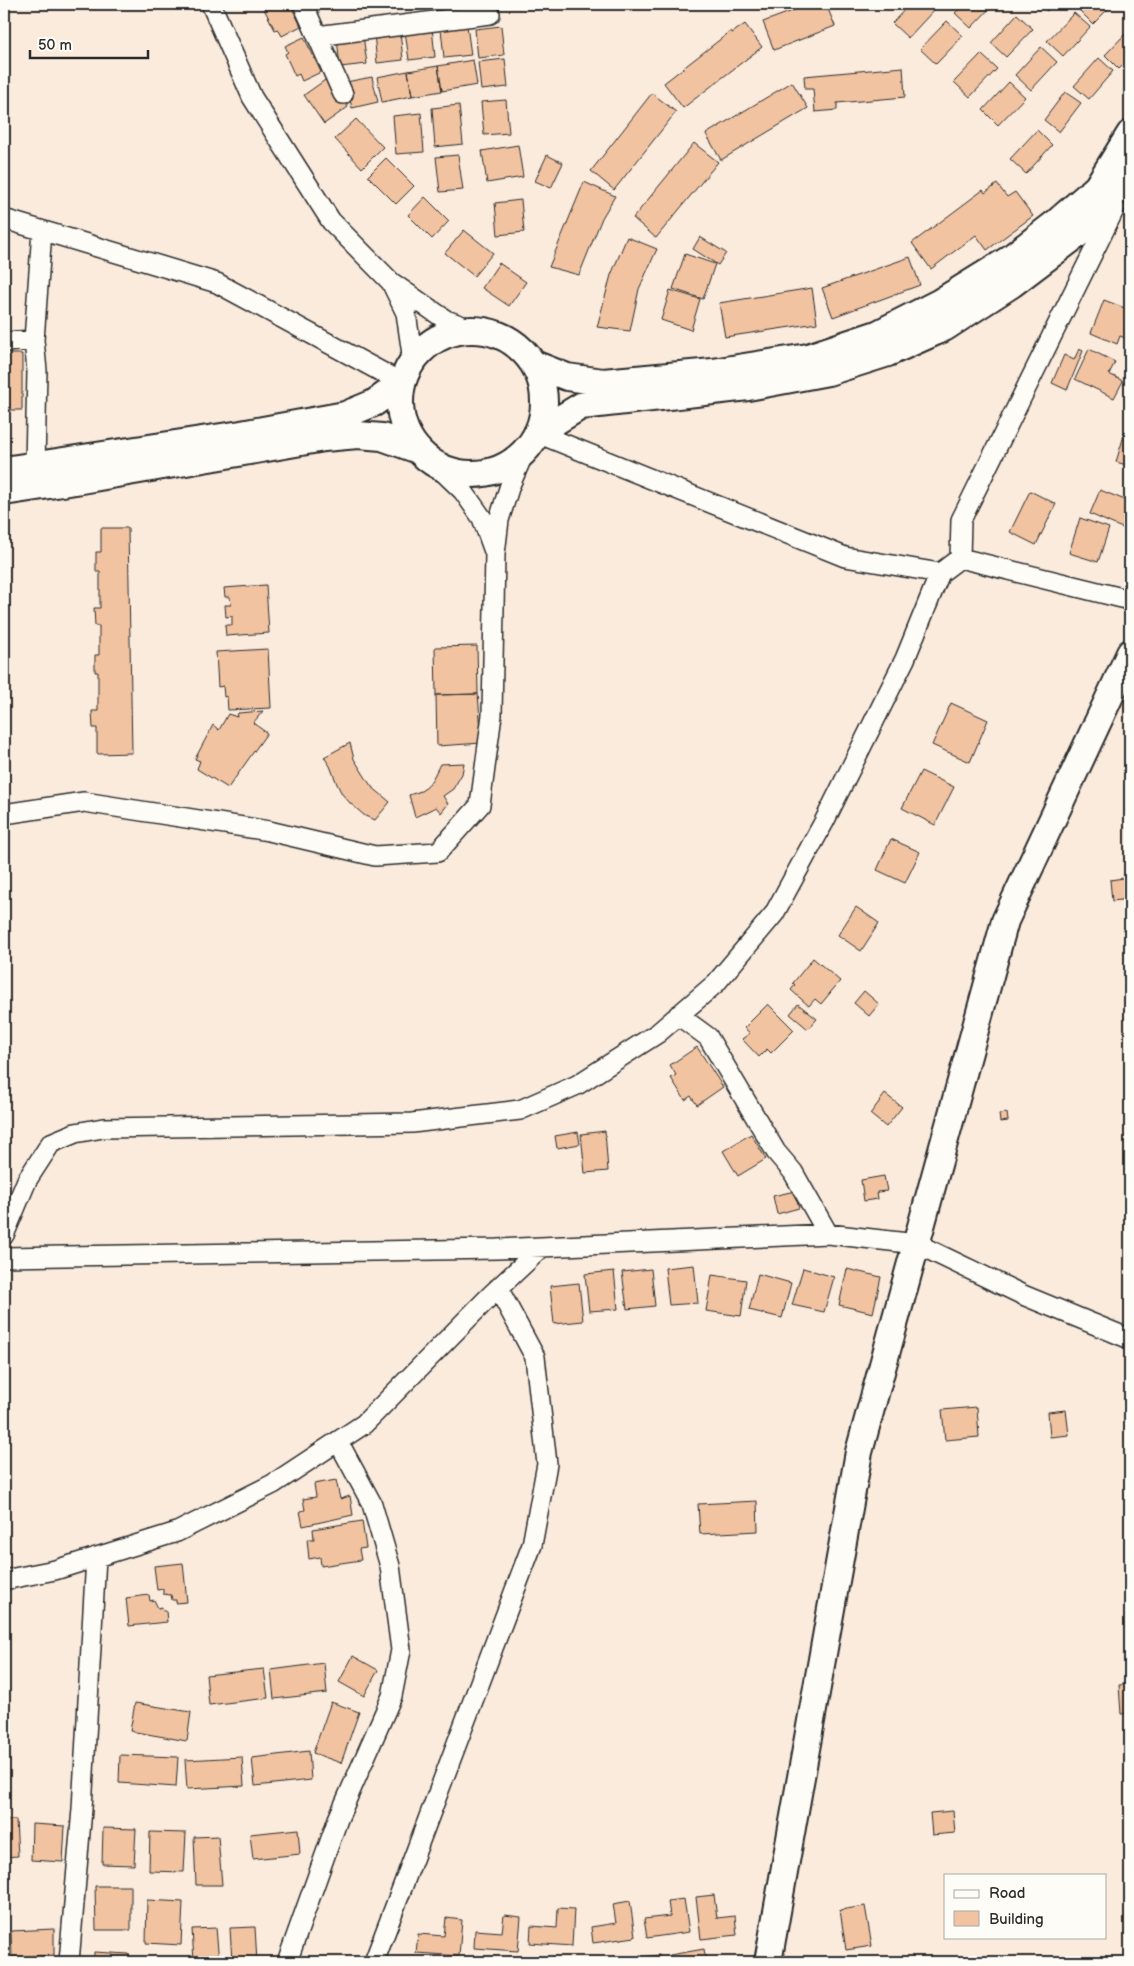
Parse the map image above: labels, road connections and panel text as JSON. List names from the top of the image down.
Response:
{
  "legend": ["Road", "Building"],
  "scale_bar": "50 m"
}
